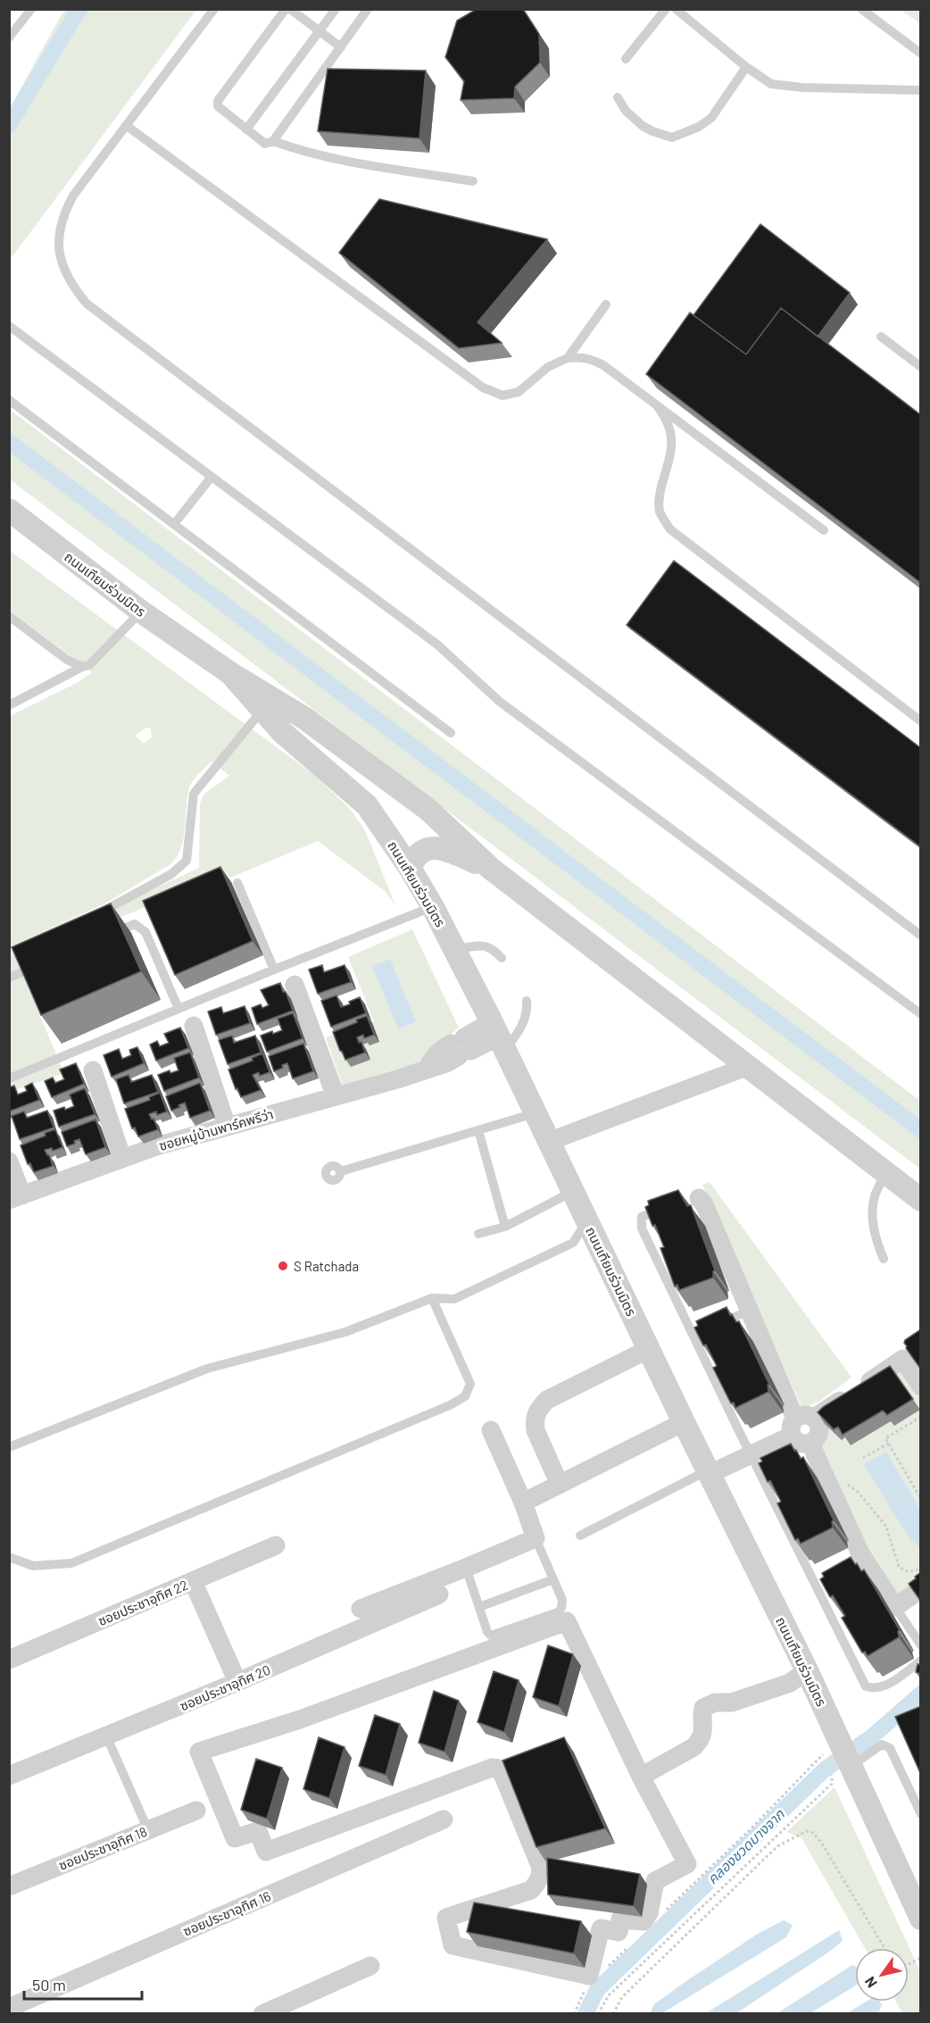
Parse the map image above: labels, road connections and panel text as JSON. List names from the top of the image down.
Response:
{
  "streets": {
    "street": [
      "ถนนเทียมร่วมมิตร",
      "ซอยหมู่บ้านพาร์คพรีว่า",
      "ซอยประชาอุทิศ 22",
      "ซอยประชาอุทิศ 20",
      "ซอยประชาอุทิศ 18",
      "ซอยประชาอุทิศ 16"
    ]
  },
  "crossings": [
    ["ถนนเทียมร่วมมิตร", "ซอยหมู่บ้านพาร์คพรีว่า"]
  ],
  "water": ["คลองชวดบางจาก"],
  "places": ["S Ratchada"],
  "scale_bar": "50 m",
  "north": "bottom left"
}
